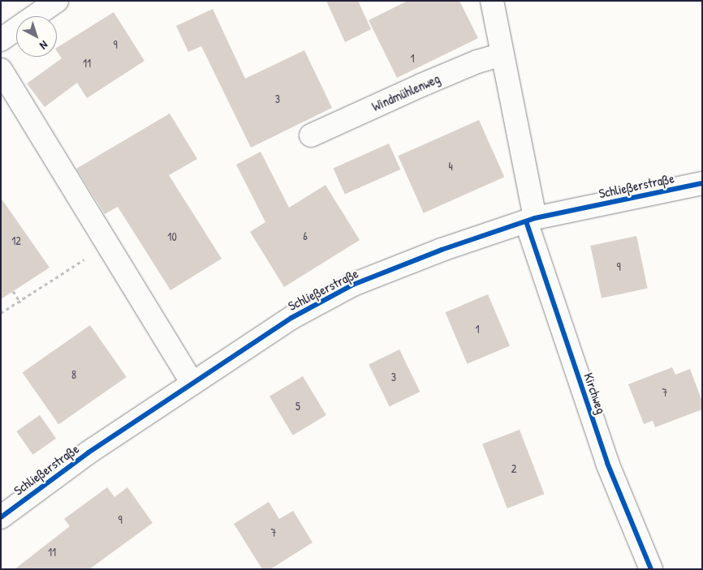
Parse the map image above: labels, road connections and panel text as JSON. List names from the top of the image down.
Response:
{
  "streets": {
    "street": ["Windmühlenweg", "Schließerstraße", "Kirchweg"]
  },
  "crossings": [
    ["Schließerstraße", "Kirchweg"]
  ],
  "house_numbers": [
    "9",
    "1",
    "11",
    "3",
    "4",
    "6",
    "10",
    "12",
    "9",
    "1",
    "8",
    "3",
    "7",
    "5",
    "2",
    "9",
    "7",
    "11"
  ],
  "north": "bottom right"
}
